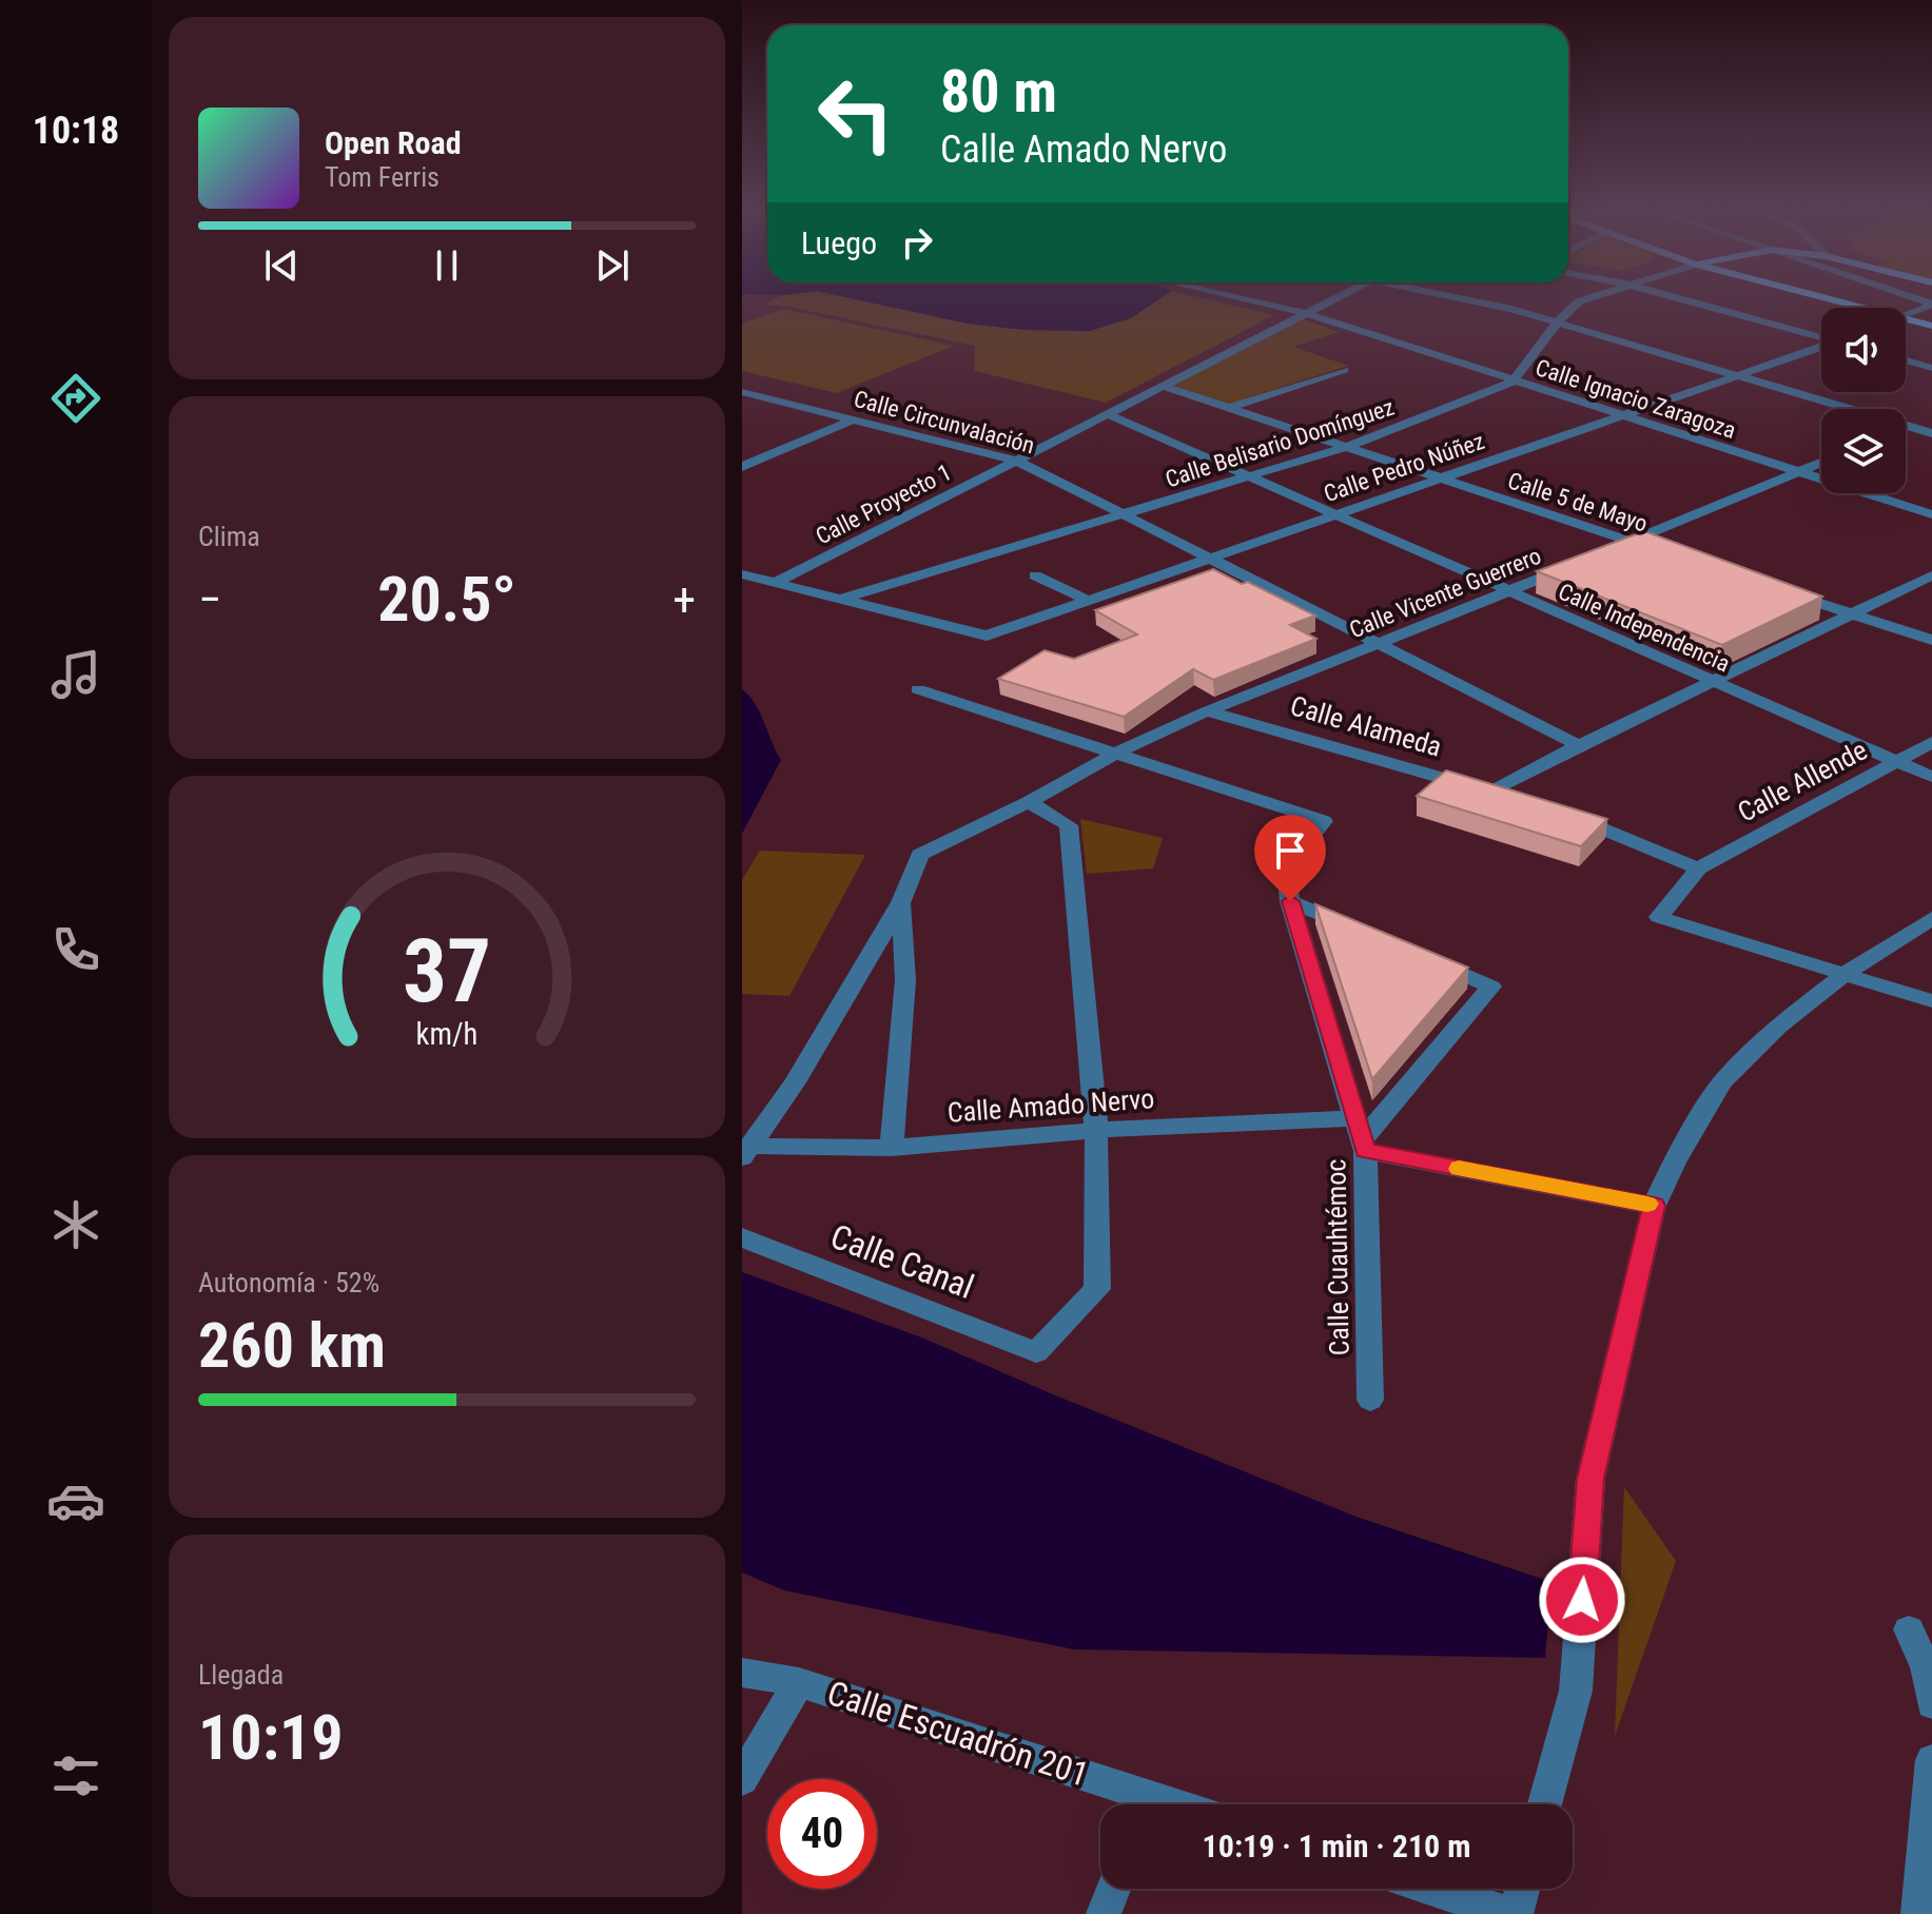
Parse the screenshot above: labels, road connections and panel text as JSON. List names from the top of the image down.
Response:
{
  "streets": {
    "street": [
      "Calle Ignacio Zaragoza",
      "Calle Circunvalación",
      "Calle Belisario Domínguez",
      "Calle Pedro Núñez",
      "Calle 5 de Mayo",
      "Calle Proyecto 1",
      "Calle Vicente Guerrero",
      "Calle Independencia",
      "Calle Alameda",
      "Calle Allende",
      "Calle Amado Nervo",
      "Calle Cuauhtémoc",
      "Calle Canal",
      "Calle Escuadrón 201"
    ]
  },
  "crossings": [
    ["Calle Ignacio Zaragoza", "Calle Belisario Domínguez"],
    ["Calle Ignacio Zaragoza", "Calle Pedro Núñez"],
    ["Calle Ignacio Zaragoza", "Calle Proyecto 1"],
    ["Calle Circunvalación", "Calle Belisario Domínguez"],
    ["Calle Circunvalación", "Calle Pedro Núñez"],
    ["Calle Circunvalación", "Calle Proyecto 1"],
    ["Calle Circunvalación", "Calle Vicente Guerrero"],
    ["Calle Belisario Domínguez", "Calle Pedro Núñez"],
    ["Calle Belisario Domínguez", "Calle 5 de Mayo"],
    ["Calle Belisario Domínguez", "Calle Independencia"],
    ["Calle Pedro Núñez", "Calle 5 de Mayo"],
    ["Calle Pedro Núñez", "Calle Independencia"],
    ["Calle 5 de Mayo", "Calle Proyecto 1"],
    ["Calle Proyecto 1", "Calle Independencia"],
    ["Calle Vicente Guerrero", "Calle Independencia"],
    ["Calle Vicente Guerrero", "Calle Alameda"],
    ["Calle Vicente Guerrero", "Calle Amado Nervo"],
    ["Calle Vicente Guerrero", "Calle Cuauhtémoc"],
    ["Calle Independencia", "Calle Allende"],
    ["Calle Amado Nervo", "Calle Cuauhtémoc"],
    ["Calle Amado Nervo", "Calle Canal"]
  ],
  "page": {
    "tabs": "10:18",
    "turn": ["80 m", "Calle Amado Nervo"],
    "song": ["Open Road", "Tom Ferris"],
    "then": "Luego",
    "tile": [
      "Clima",
      ["Autonomía · 52%", "260 km"],
      ["Llegada", "10:19"]
    ],
    "heat": ["−", "20.5°", "+"],
    "limit": "40",
    "trip": "10:19 · 1 min · 210 m",
    "gauge": ["37", "km/h"]
  }
}
